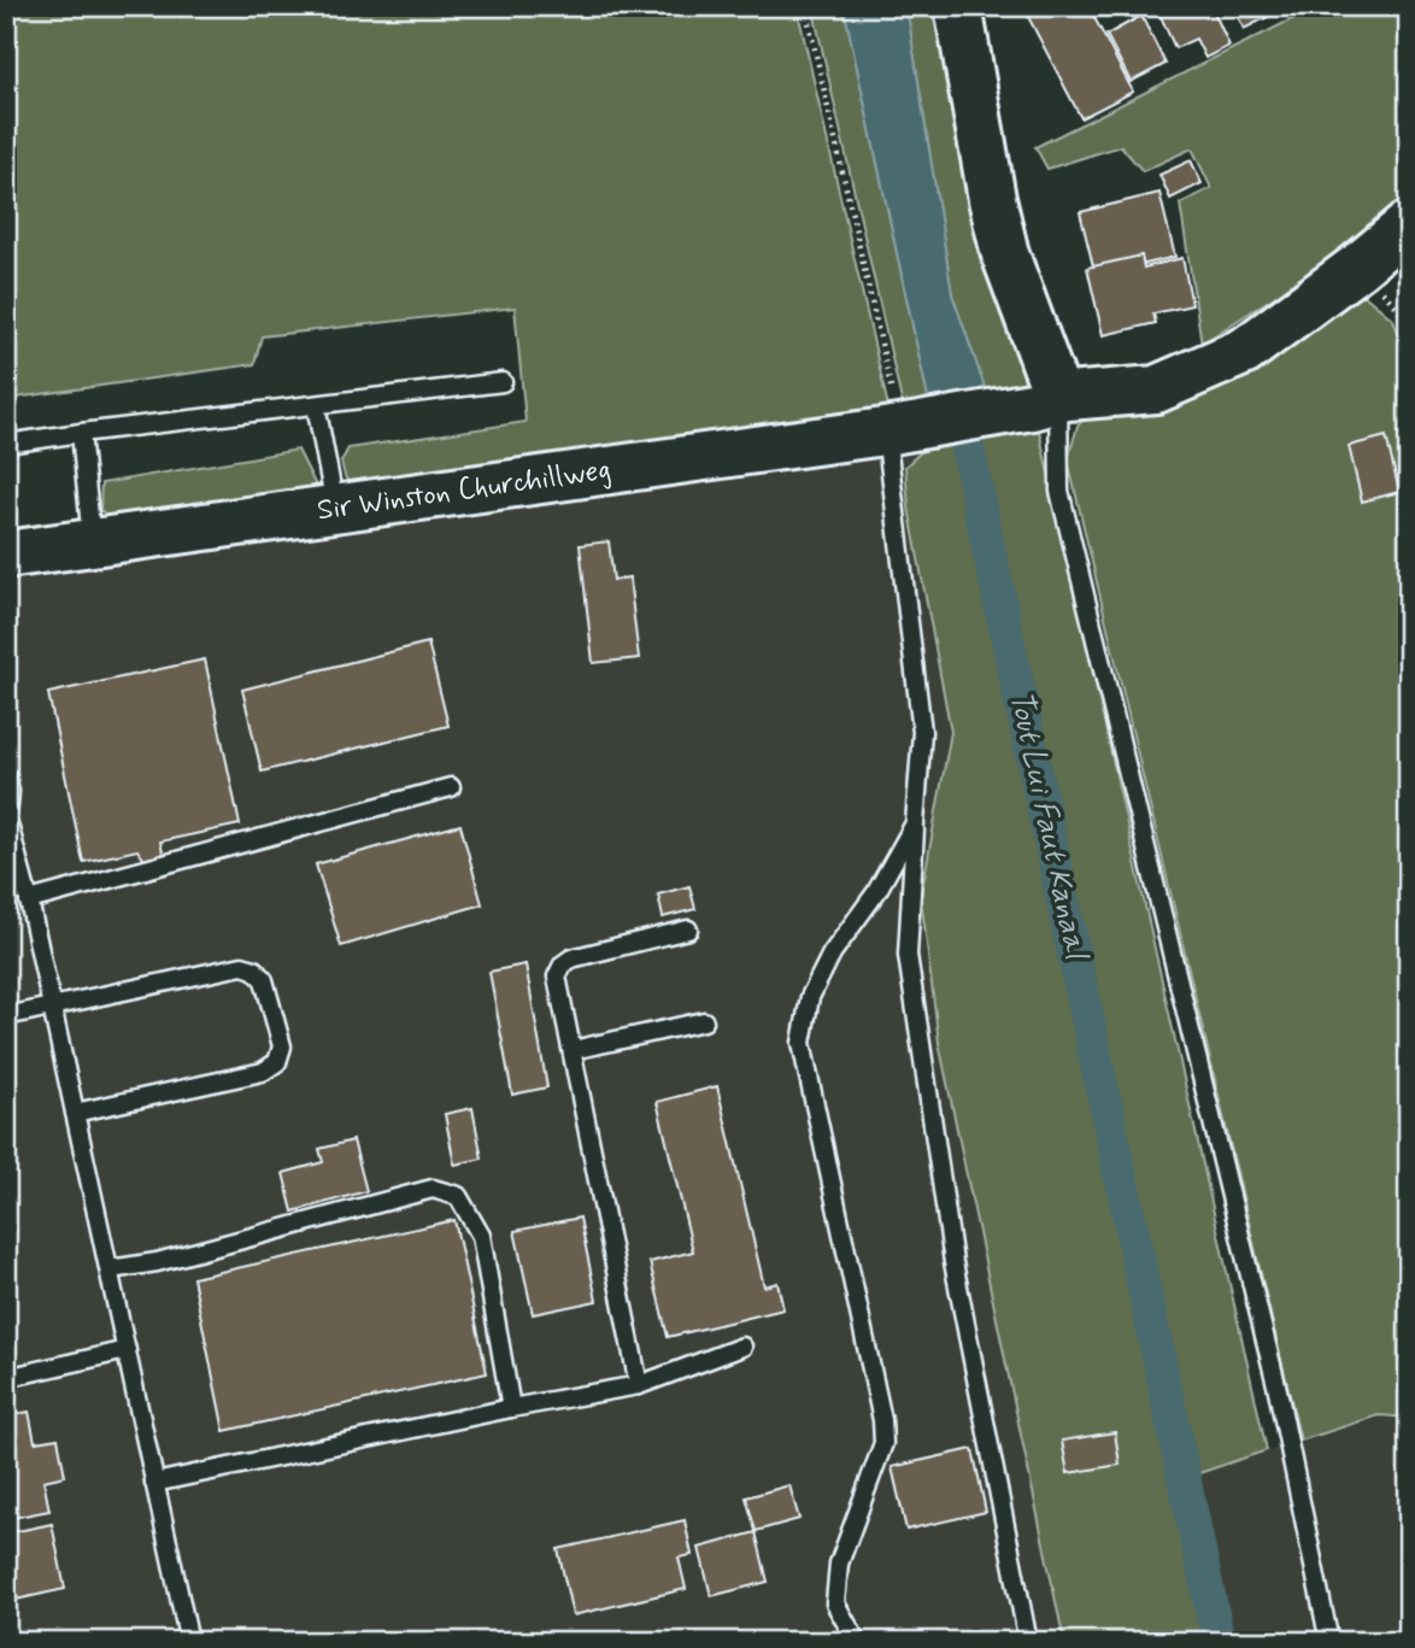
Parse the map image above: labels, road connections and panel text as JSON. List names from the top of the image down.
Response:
{
  "streets": {
    "street": ["Sir Winston Churchillweg"]
  },
  "water": ["Tout Lui Faut Kanaal"]
}
